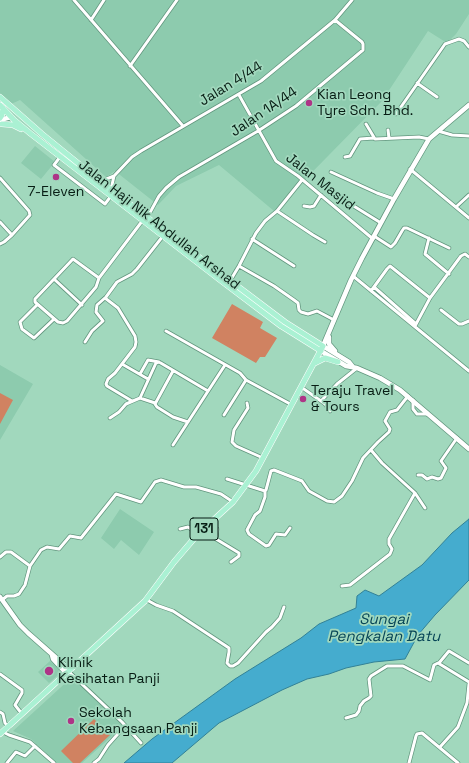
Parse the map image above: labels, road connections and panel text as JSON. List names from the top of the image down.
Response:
{
  "streets": {
    "main road": ["Jalan Haji Nik Abdullah Arshad", "131"],
    "street": ["Jalan 4/44", "Jalan 1A/44", "Jalan Masjid"]
  },
  "crossings": [
    ["Jalan 4/44", "Jalan 1A/44"],
    ["Jalan 4/44", "Jalan Masjid"],
    ["Jalan 1A/44", "Jalan Masjid"],
    ["Jalan 1A/44", "Jalan Haji Nik Abdullah Arshad"],
    ["Jalan Haji Nik Abdullah Arshad", "131"]
  ],
  "water": ["Sungai Pengkalan Datu"],
  "places": [
    "Kian Leong Tyre Sdn. Bhd.",
    "7-Eleven",
    "Teraju Travel & Tours",
    "Klinik Kesihatan Panji",
    "Sekolah Kebangsaan Panji"
  ]
}
